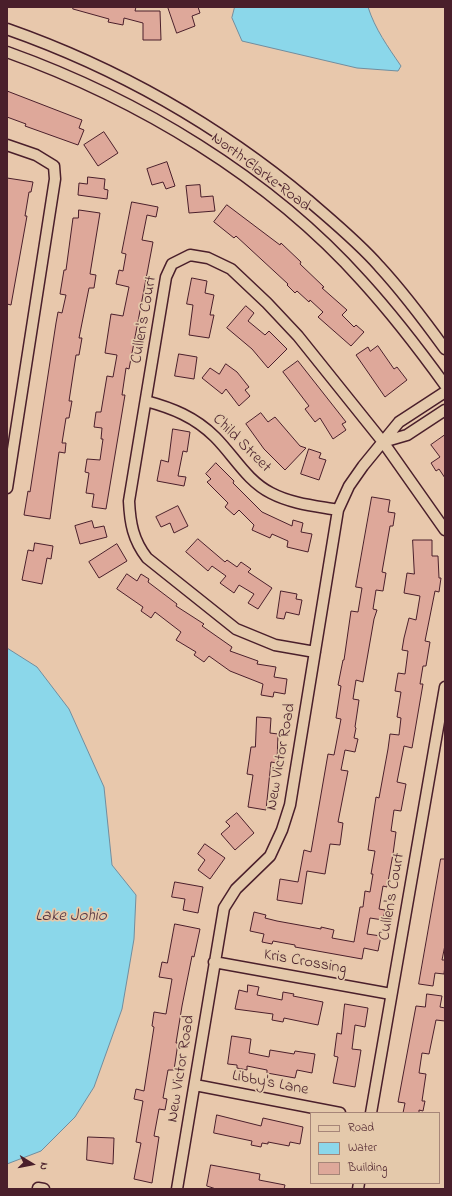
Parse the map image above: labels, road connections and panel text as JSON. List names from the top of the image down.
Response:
{
  "streets": {
    "street": [
      "North Clarke Road",
      "Cullen's Court",
      "Child Street",
      "New Victor Road",
      "Kris Crossing",
      "Libby's Lane"
    ]
  },
  "crossings": [
    ["Cullen's Court", "Child Street"],
    ["Cullen's Court", "New Victor Road"],
    ["Cullen's Court", "Kris Crossing"],
    ["Child Street", "New Victor Road"],
    ["New Victor Road", "Kris Crossing"],
    ["New Victor Road", "Libby's Lane"]
  ],
  "water": ["Lake Johio"],
  "legend": ["Road", "Water", "Building"],
  "north": "right"
}
